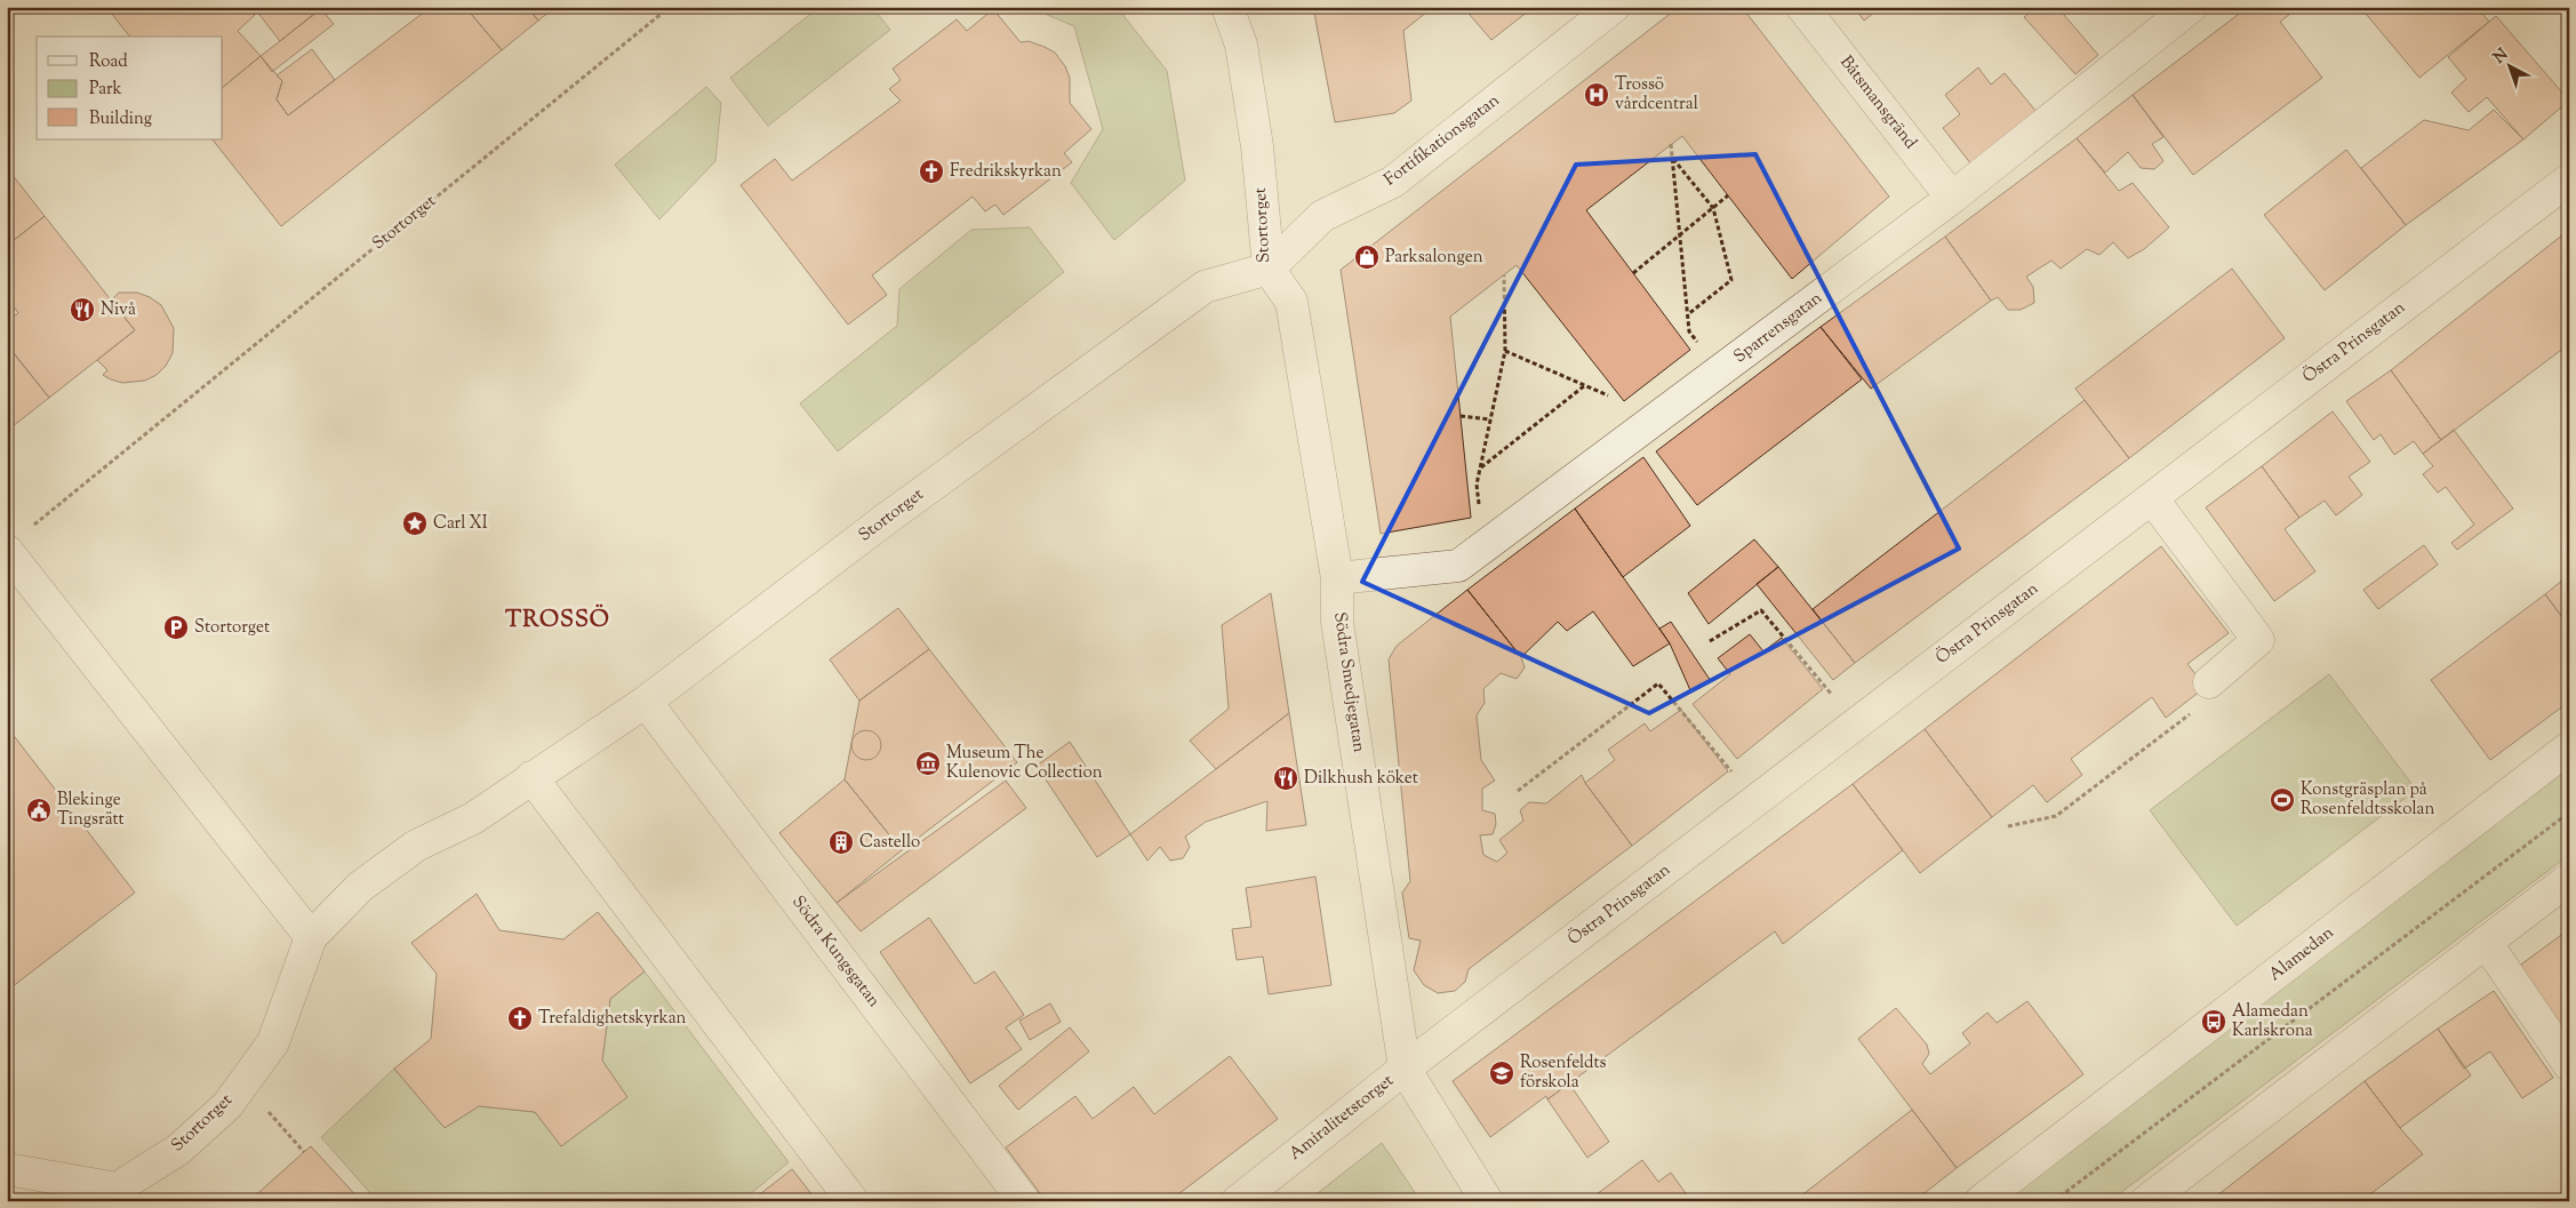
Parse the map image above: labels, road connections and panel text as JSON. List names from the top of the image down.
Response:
{
  "streets": {
    "street": [
      "Båtsmansgränd",
      "Fortifikationsgatan",
      "Stortorget",
      "Sparrensgatan",
      "Östra Prinsgatan",
      "Södra Smedjegatan",
      "Södra Kungsgatan",
      "Alamedan",
      "Amiralitetstorget"
    ]
  },
  "crossings": [
    ["Båtsmansgränd", "Sparrensgatan"],
    ["Fortifikationsgatan", "Stortorget"],
    ["Fortifikationsgatan", "Södra Smedjegatan"],
    ["Stortorget", "Södra Smedjegatan"],
    ["Stortorget", "Södra Kungsgatan"],
    ["Sparrensgatan", "Södra Smedjegatan"],
    ["Östra Prinsgatan", "Södra Smedjegatan"],
    ["Östra Prinsgatan", "Amiralitetstorget"],
    ["Södra Smedjegatan", "Amiralitetstorget"]
  ],
  "districts": ["TROSSÖ"],
  "places": {
    "hospital": ["Trossö vårdcentral"],
    "church": ["Fredrikskyrkan", "Trefaldighetskyrkan"],
    "shop": ["Parksalongen"],
    "restaurant": ["Nivå", "Dilkhush köket"],
    "place": ["Carl XI"],
    "parking": ["Stortorget"],
    "museum": ["Museum The Kulenovic Collection"],
    "sports": ["Konstgräsplan på Rosenfeldtsskolan"],
    "public building": ["Blekinge Tingsrätt"],
    "building": ["Castello"],
    "bus stop": ["Alamedan Karlskrona"],
    "school or university": ["Rosenfeldts förskola"]
  },
  "legend": ["Road", "Park", "Building"],
  "north": "top left"
}
